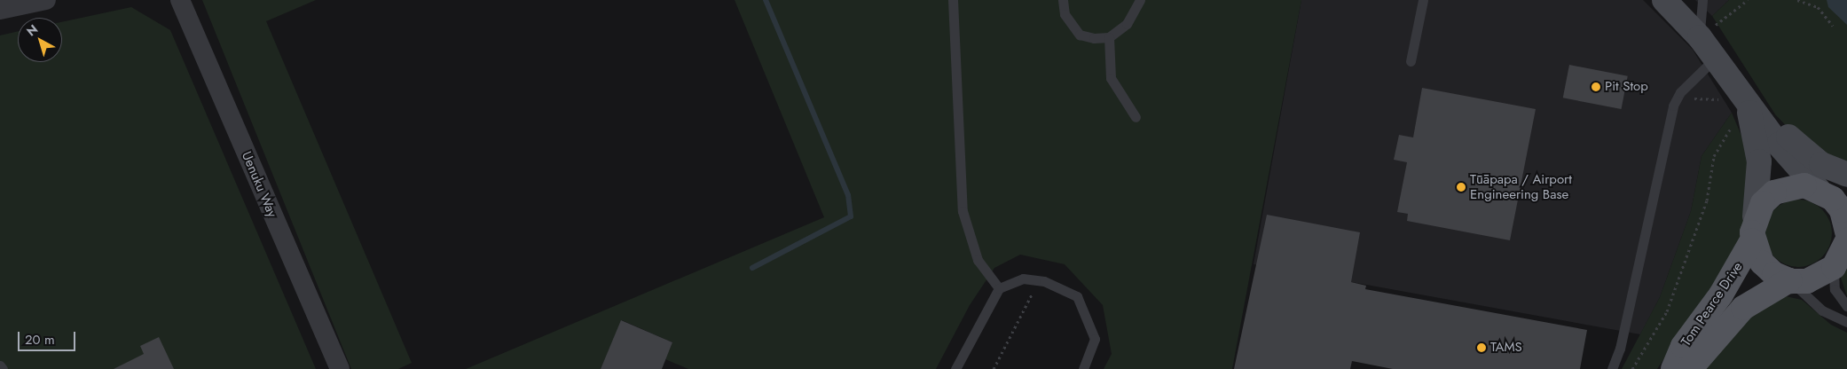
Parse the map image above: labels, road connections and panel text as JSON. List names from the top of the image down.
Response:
{
  "streets": {
    "main road": ["Tom Pearce Drive"],
    "street": ["Uenuku Way"]
  },
  "places": ["Pit Stop", "Tūāpapa / Airport Engineering Base", "TAMS"],
  "scale_bar": "20 m",
  "north": "top left"
}
